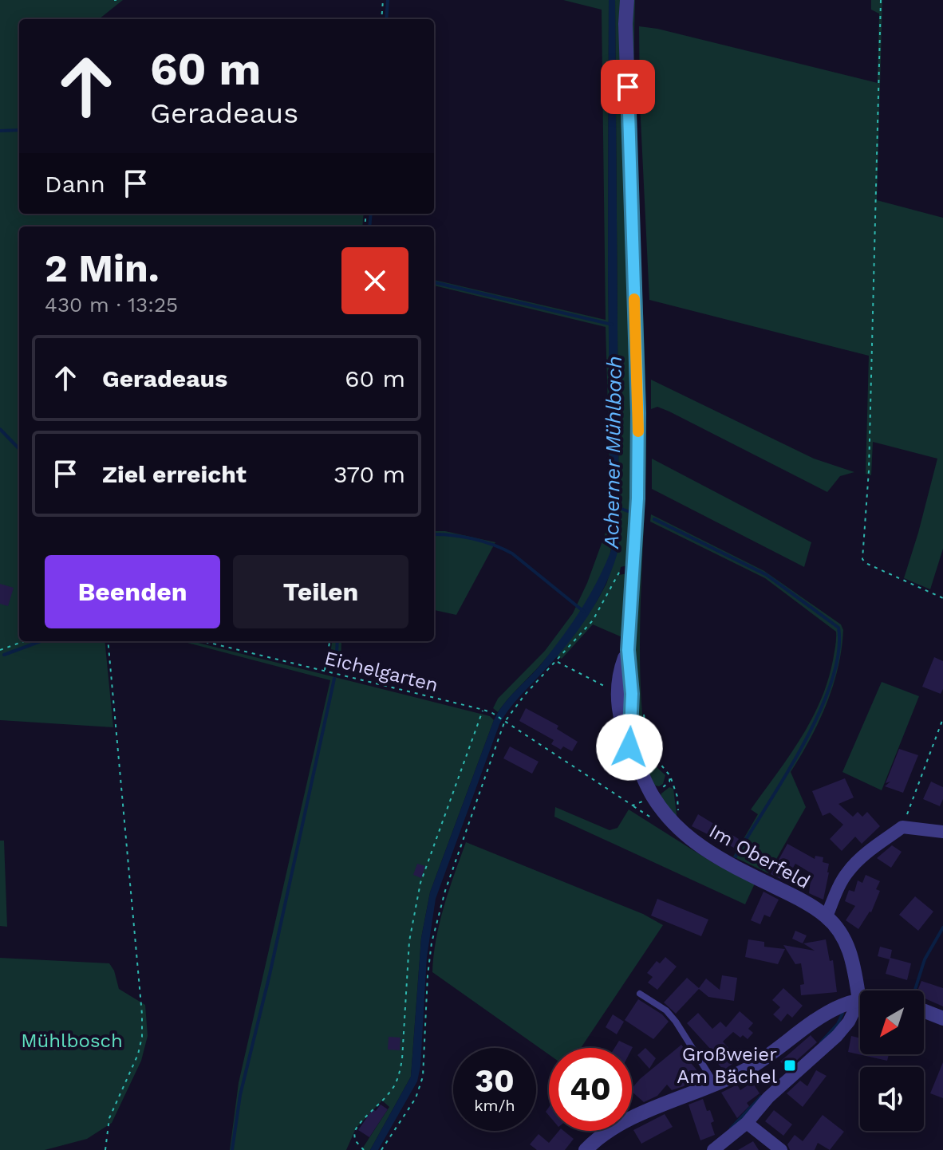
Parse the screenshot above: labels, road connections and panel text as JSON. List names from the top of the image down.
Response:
{
  "streets": {
    "street": ["Im Oberfeld"],
    "path": ["Eichelgarten"]
  },
  "water": ["Acherner Mühlbach"],
  "parks": ["Mühlbosch"],
  "places": {
    "transit": ["Großweier Am Bächel"]
  },
  "north": "bottom left",
  "page": {
    "turn": ["60 m", "Geradeaus"],
    "then": "Dann",
    "heading": ["2 Min.", "430 m · 13:25"],
    "list": [
      {
        "name": "Geradeaus",
        "value": "60 m"
      },
      {
        "name": "Ziel erreicht",
        "value": "370 m"
      }
    ],
    "buttons": ["Beenden", "Teilen"],
    "speed": "30 km/h",
    "limit": "40"
  }
}
